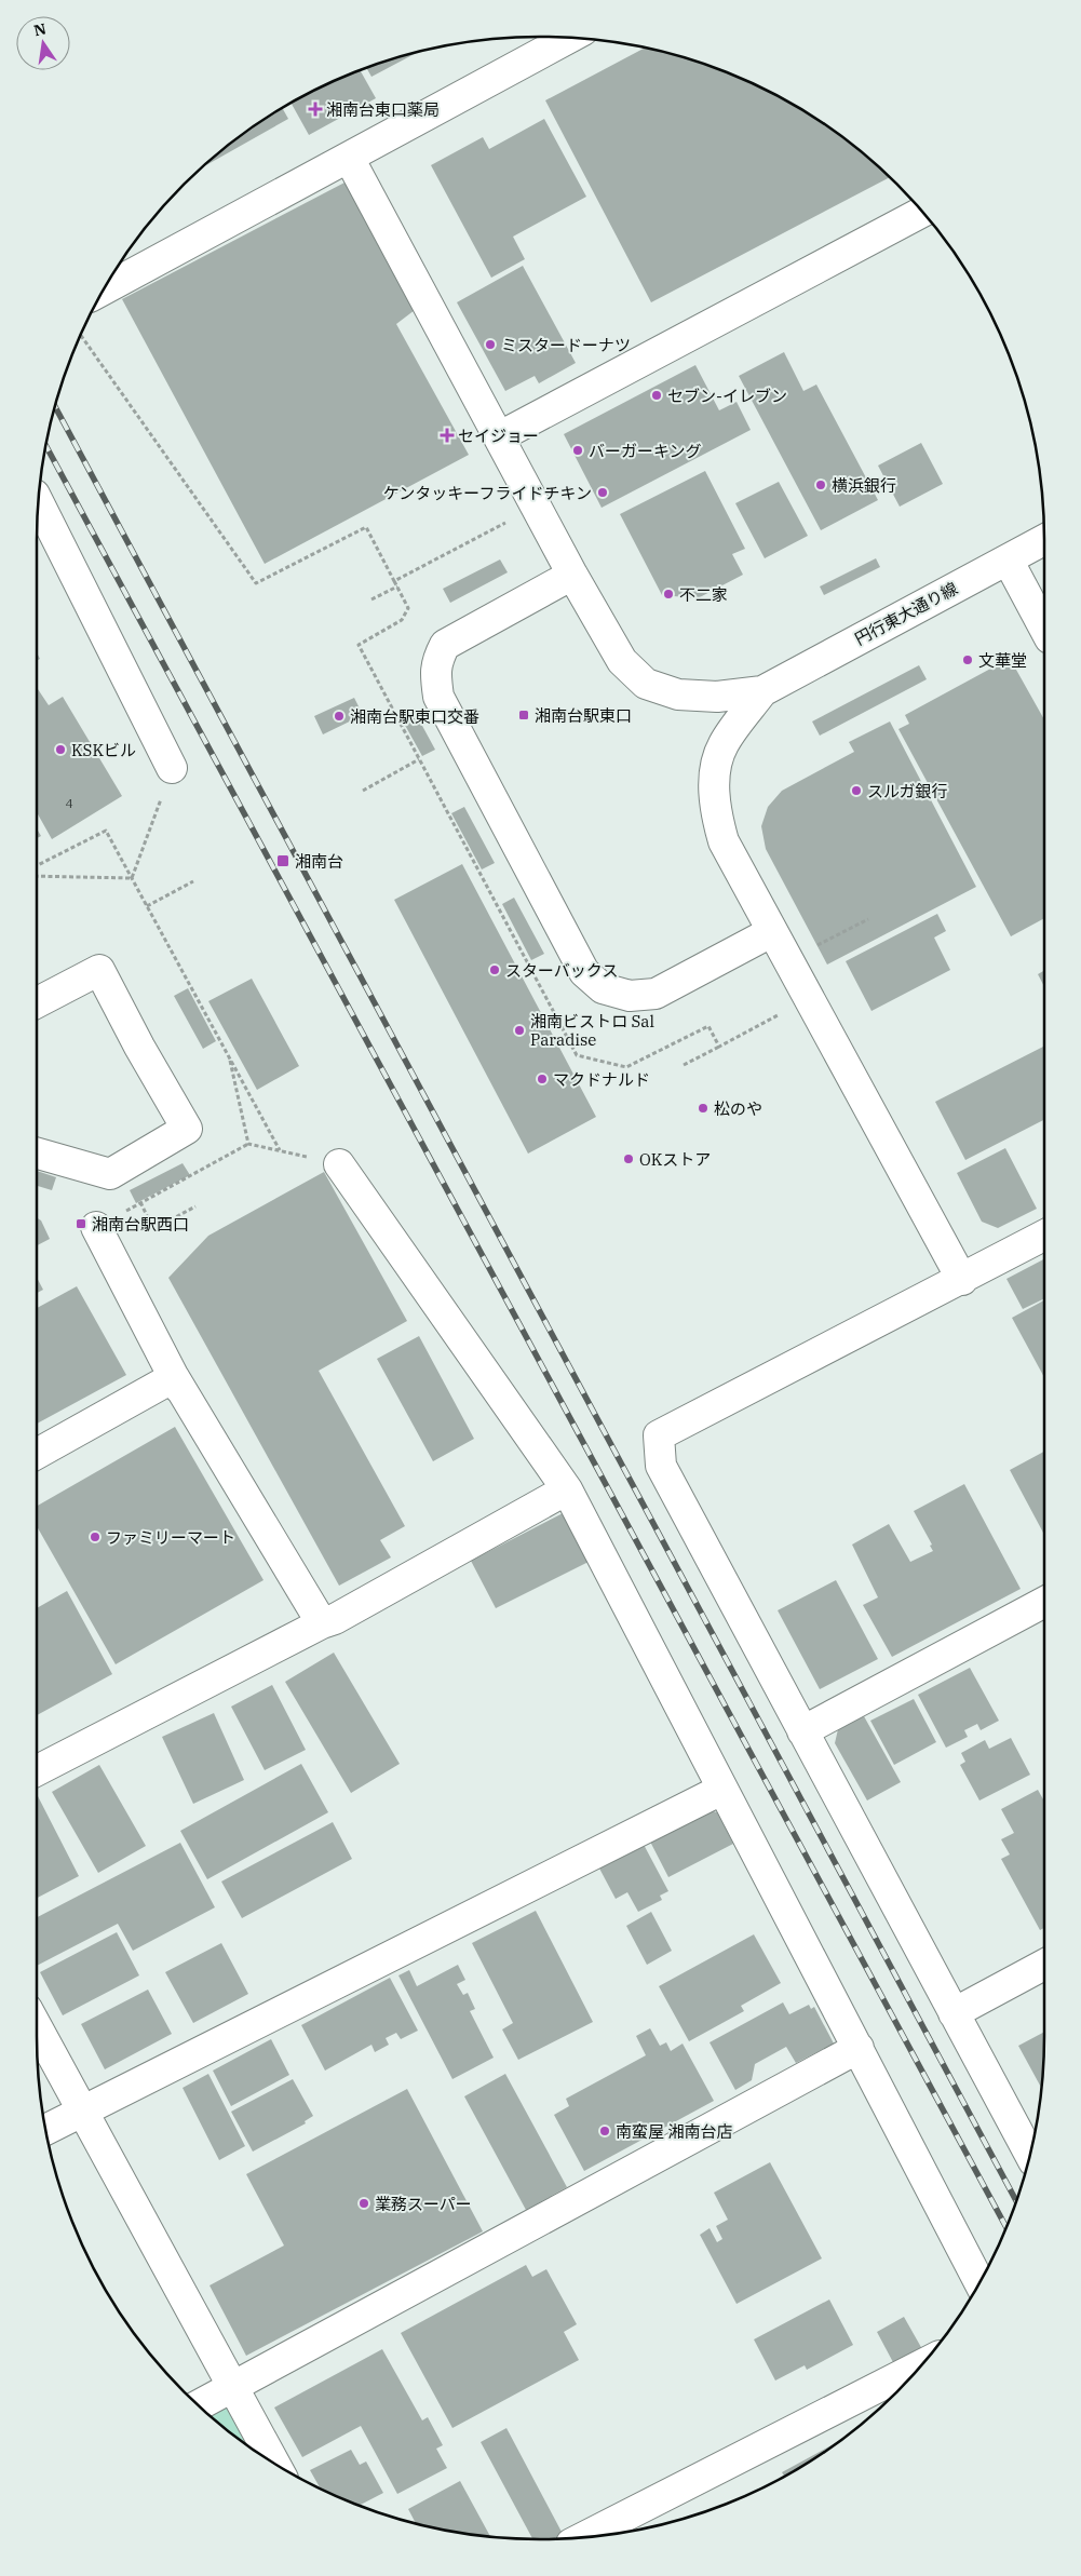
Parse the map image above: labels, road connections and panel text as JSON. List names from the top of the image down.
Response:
{
  "streets": {
    "street": ["円行東大通り線"]
  },
  "places": {
    "health": ["湘南台東口薬局", "セイジョー"],
    "other": [
      "ミスタードーナツ",
      "セブン-イレブン",
      "バーガーキング",
      "横浜銀行",
      "ケンタッキーフライドチキン",
      "不二家",
      "文華堂",
      "湘南台駅東口交番",
      "KSKビル",
      "スルガ銀行",
      "スターバックス",
      "湘南ビストロ Sal Paradise",
      "マクドナルド",
      "松のや",
      "OKストア",
      "ファミリーマート",
      "南蛮屋 湘南台店",
      "業務スーパー"
    ],
    "transit": ["湘南台駅東口", "湘南台", "湘南台駅西口"]
  },
  "house_numbers": ["4"],
  "north": "top"
}
